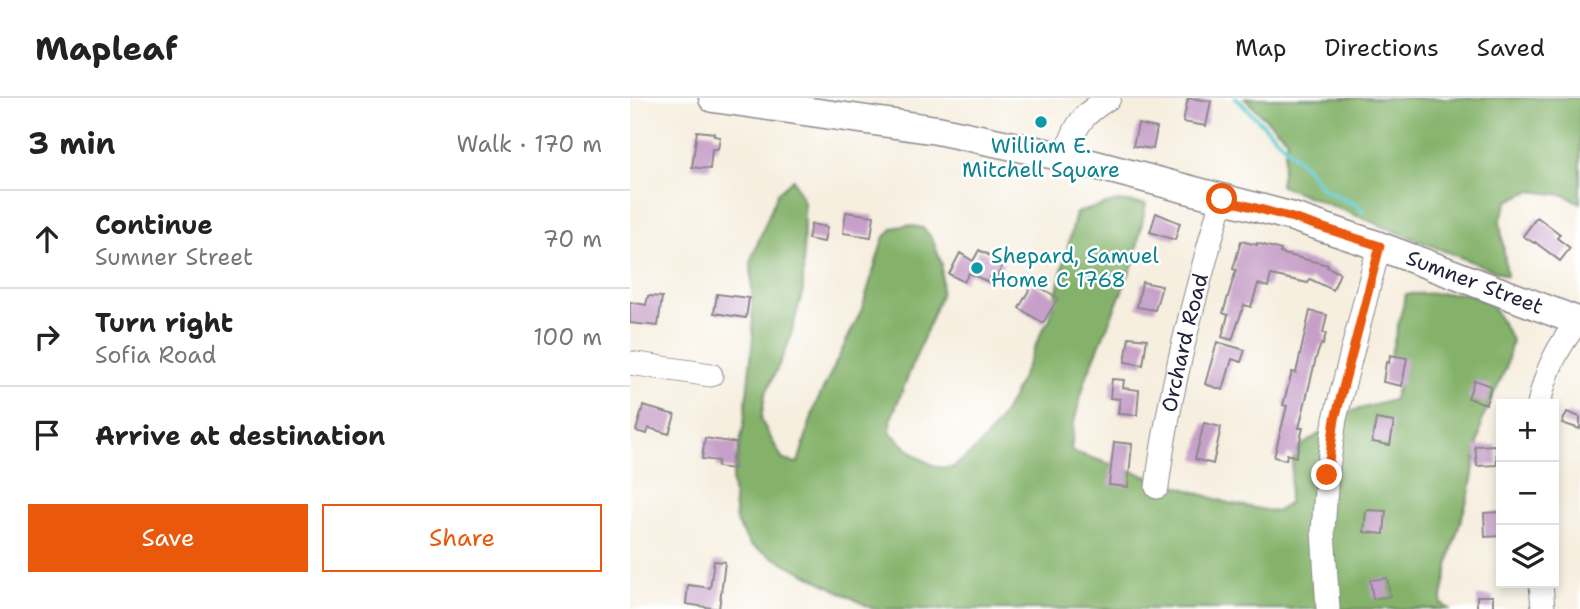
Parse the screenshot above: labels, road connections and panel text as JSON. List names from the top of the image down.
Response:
{
  "streets": {
    "main road": ["Sumner Street"],
    "street": ["Orchard Road"]
  },
  "crossings": [
    ["Sumner Street", "Orchard Road"]
  ],
  "places": ["William E. Mitchell Square", "Shepard, Samuel Home C 1768"],
  "page": {
    "header": "Mapleaf",
    "nav": ["Map", "Directions", "Saved"],
    "heading": ["3 min", "Walk · 170 m"],
    "list": [
      ["Continue", "Sumner Street", "70 m"],
      ["Turn right", "Sofia Road", "100 m"],
      "Arrive at destination"
    ],
    "map_buttons": ["+", "−"],
    "buttons": ["Save", "Share"]
  }
}
